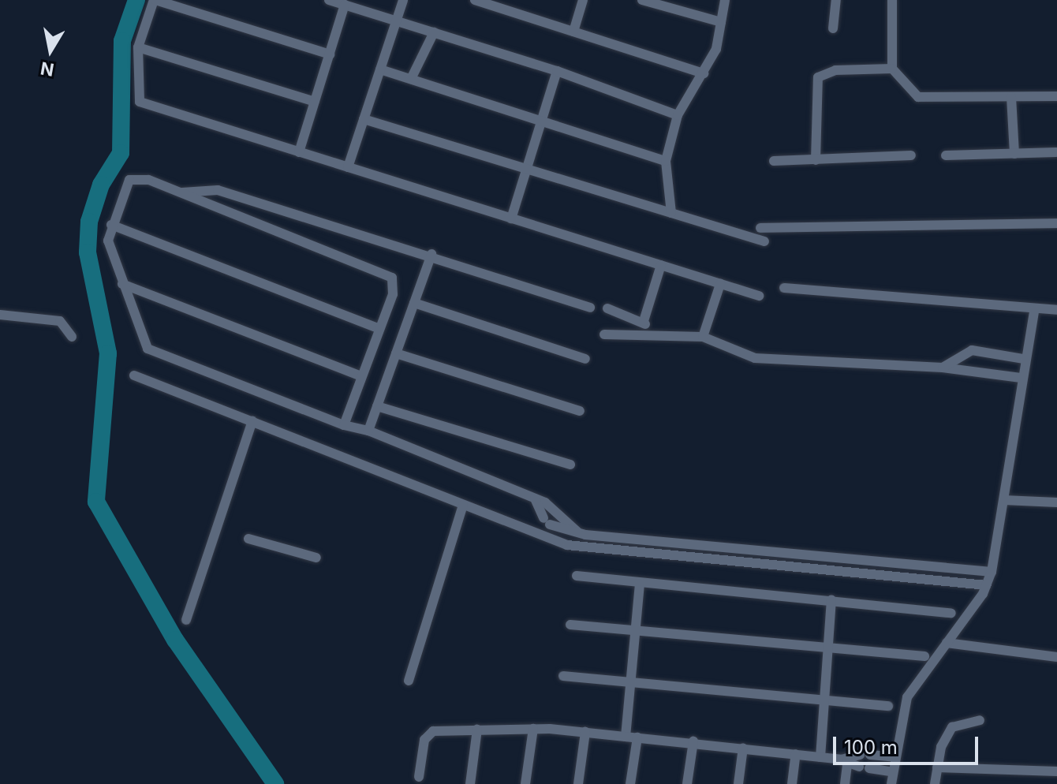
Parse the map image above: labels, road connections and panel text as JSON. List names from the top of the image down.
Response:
{
  "scale_bar": "100 m",
  "north": "bottom"
}
